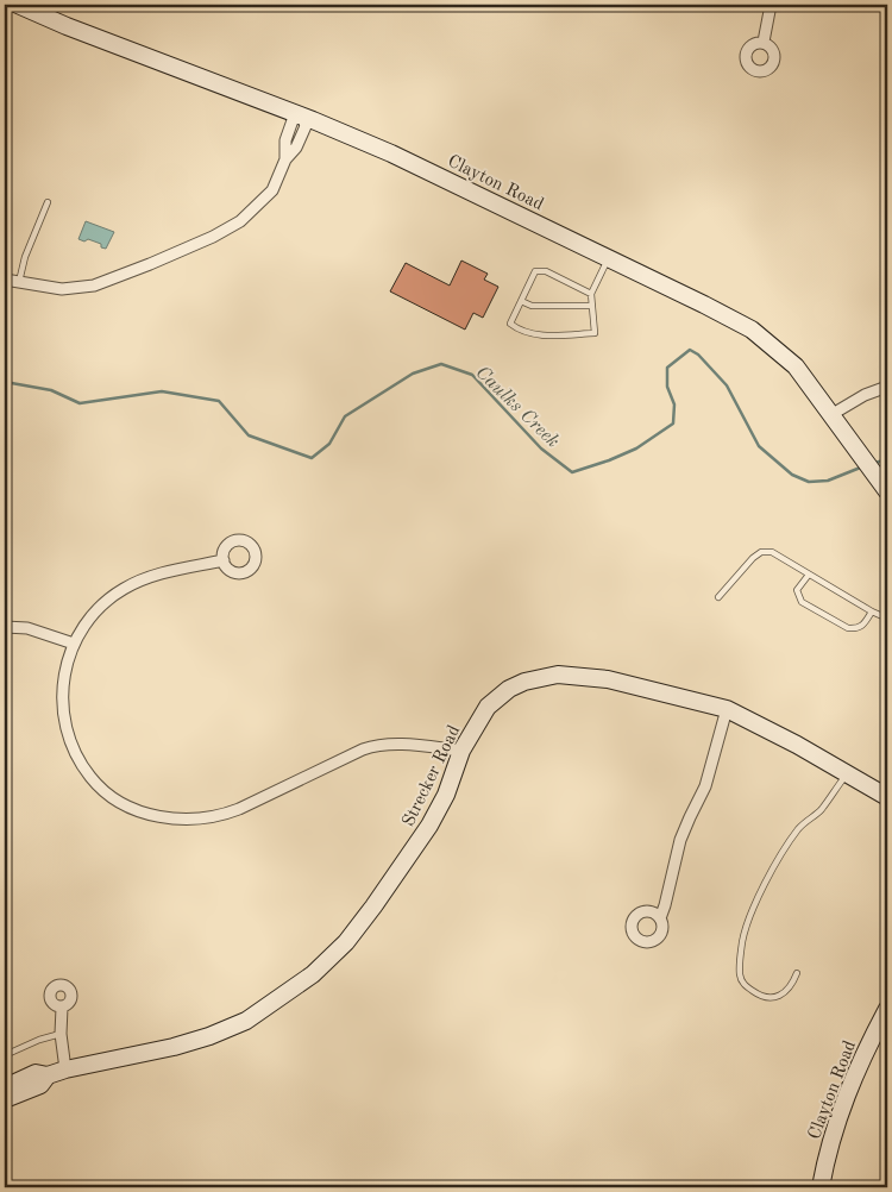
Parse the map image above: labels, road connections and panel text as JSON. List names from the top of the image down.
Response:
{
  "streets": {
    "main road": ["Clayton Road", "Strecker Road"]
  },
  "water": ["Caulks Creek"]
}
